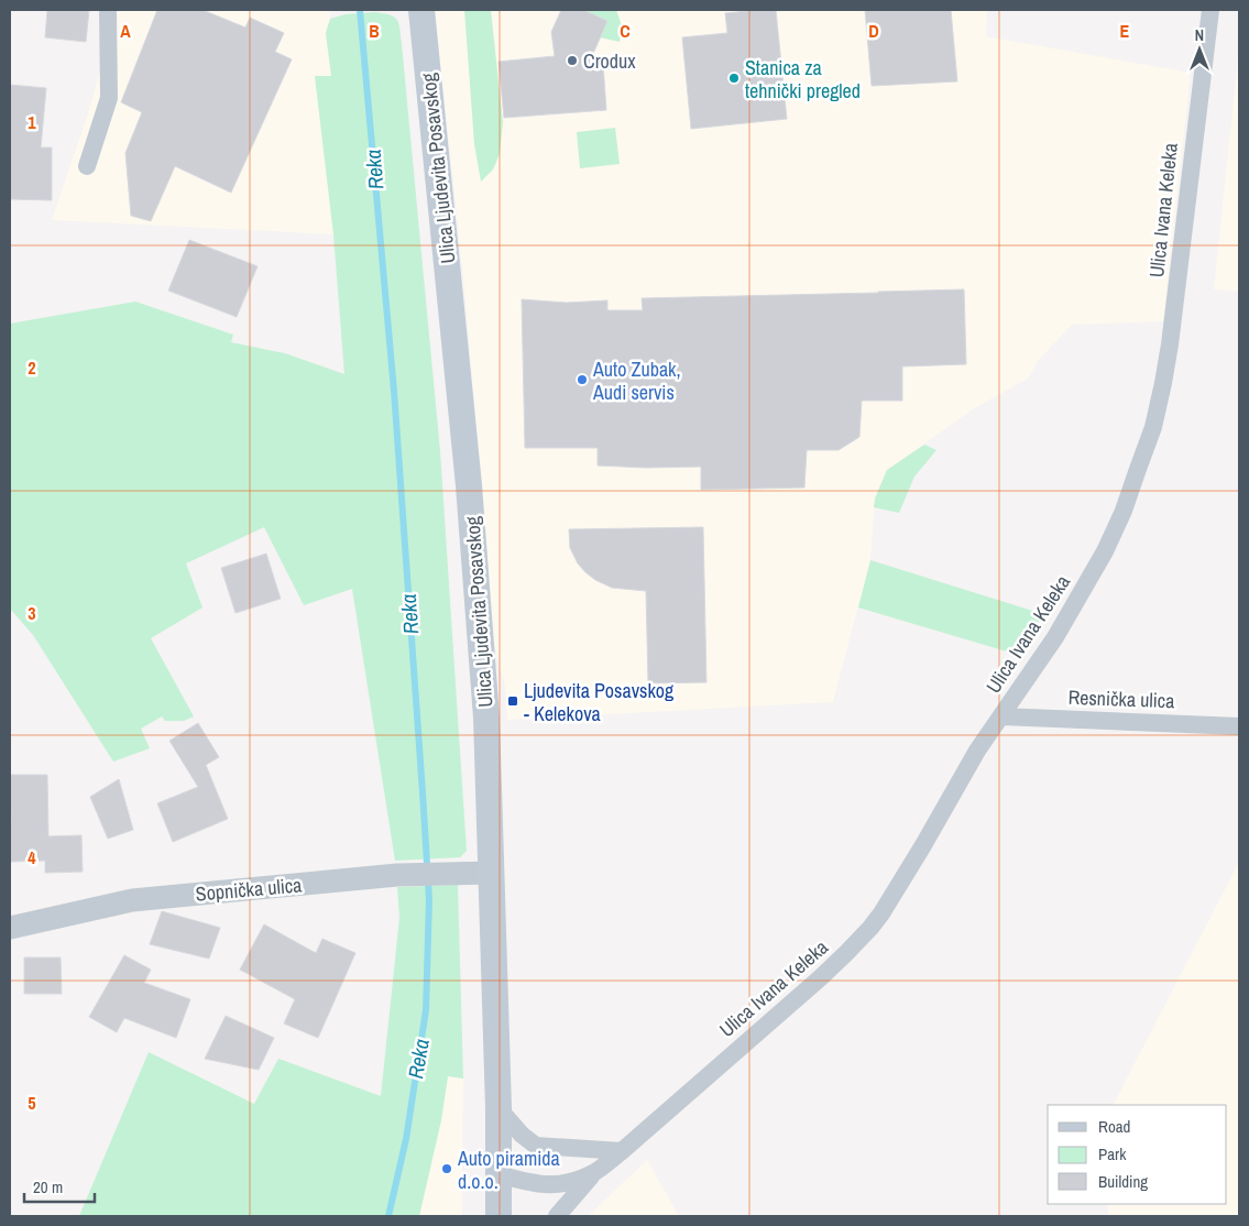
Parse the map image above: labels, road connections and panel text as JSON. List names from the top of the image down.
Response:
{
  "streets": {
    "main road": ["Ulica Ljudevita Posavskog"],
    "street": ["Ulica Ivana Keleka", "Resnička ulica", "Sopnička ulica"]
  },
  "crossings": [
    ["Ulica Ljudevita Posavskog", "Ulica Ivana Keleka"],
    ["Ulica Ljudevita Posavskog", "Sopnička ulica"],
    ["Ulica Ivana Keleka", "Resnička ulica"]
  ],
  "water": ["Reka"],
  "places": {
    "other": [
      "Crodux",
      "Stanica za tehnički pregled",
      "Auto Zubak, Audi servis",
      "Auto piramida d.o.o."
    ],
    "transit": ["Ljudevita Posavskog - Kelekova"]
  },
  "legend": ["Road", "Park", "Building"],
  "scale_bar": "20 m",
  "north": "top",
  "grid": {
    "columns": [
      "A",
      "B",
      "C",
      "D",
      "E"
    ],
    "rows": [
      "1",
      "2",
      "3",
      "4",
      "5"
    ]
  }
}
